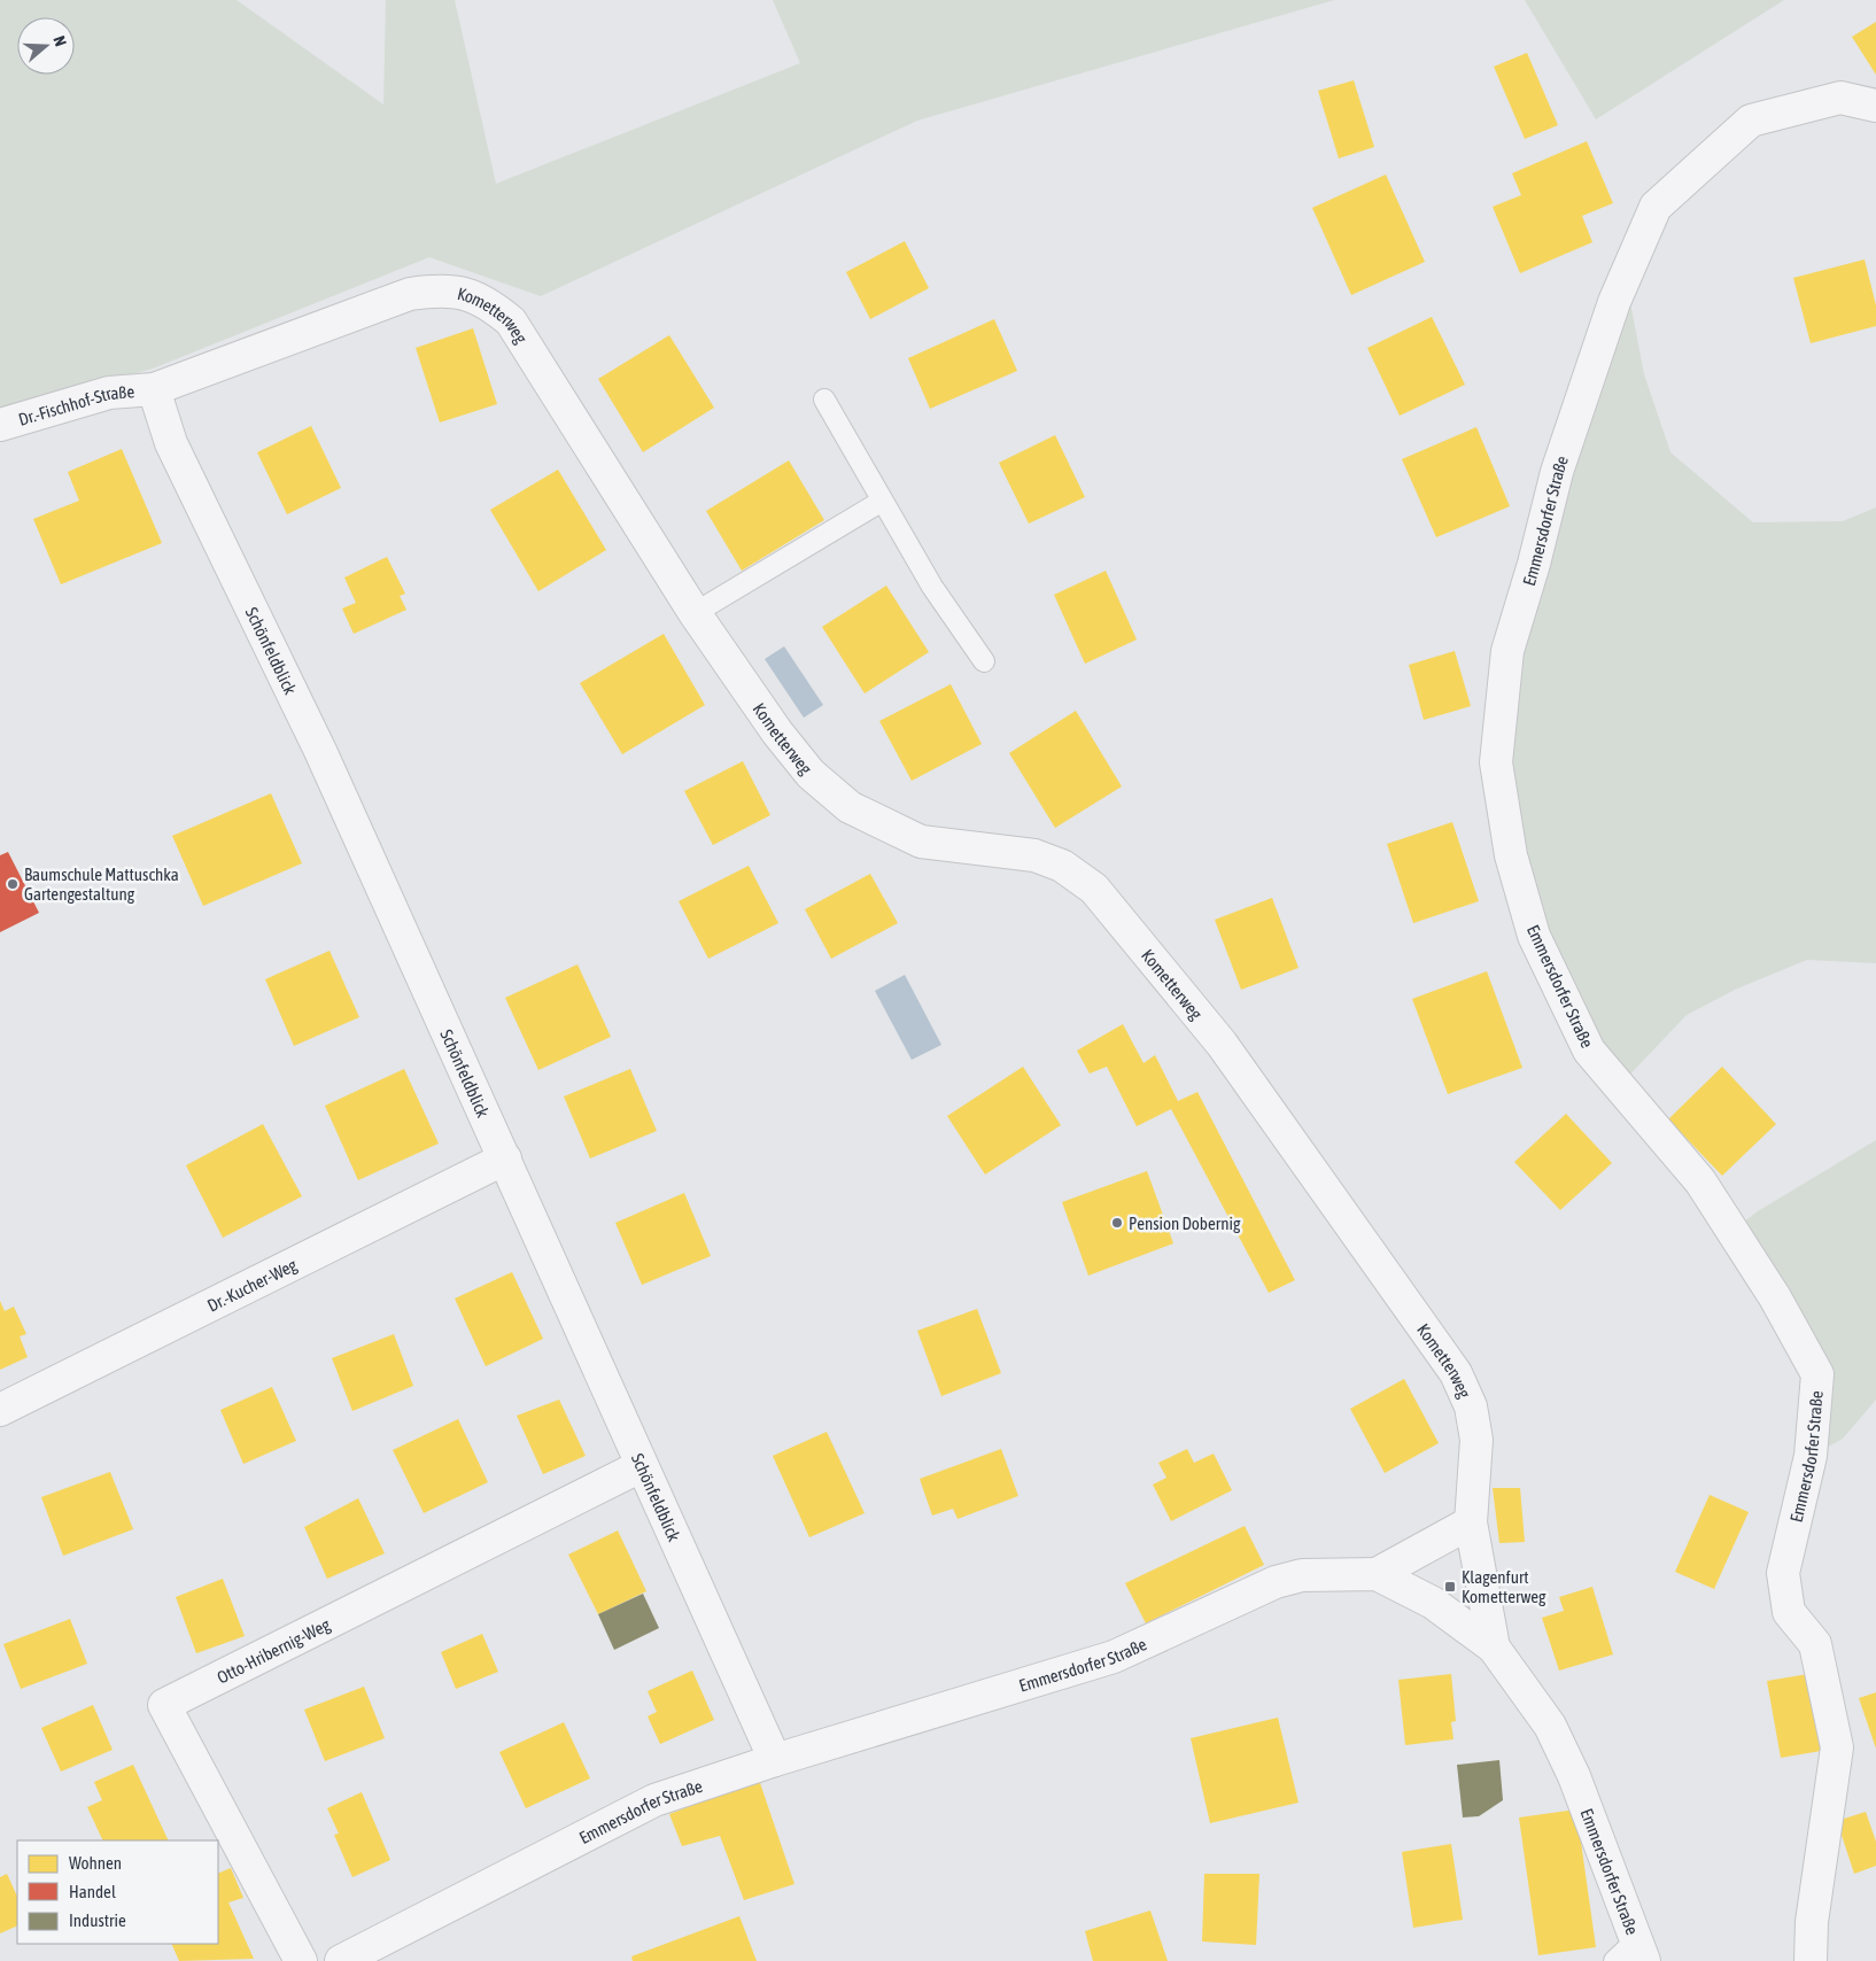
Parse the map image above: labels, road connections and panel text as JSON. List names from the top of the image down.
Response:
{
  "streets": {
    "street": [
      "Kometterweg",
      "Dr.-Fischhof-Straße",
      "Emmersdorfer Straße",
      "Schönfeldblick",
      "Dr.-Kucher-Weg",
      "Otto-Hribernig-Weg"
    ]
  },
  "crossings": [
    ["Kometterweg", "Dr.-Fischhof-Straße"],
    ["Kometterweg", "Emmersdorfer Straße"],
    ["Kometterweg", "Schönfeldblick"],
    ["Dr.-Fischhof-Straße", "Schönfeldblick"],
    ["Emmersdorfer Straße", "Schönfeldblick"],
    ["Schönfeldblick", "Dr.-Kucher-Weg"],
    ["Schönfeldblick", "Otto-Hribernig-Weg"]
  ],
  "places": {
    "other": ["Baumschule Mattuschka Gartengestaltung", "Pension Dobernig"],
    "transit": ["Klagenfurt Kometterweg"]
  },
  "legend": ["Wohnen", "Handel", "Industrie"],
  "north": "right"
}
